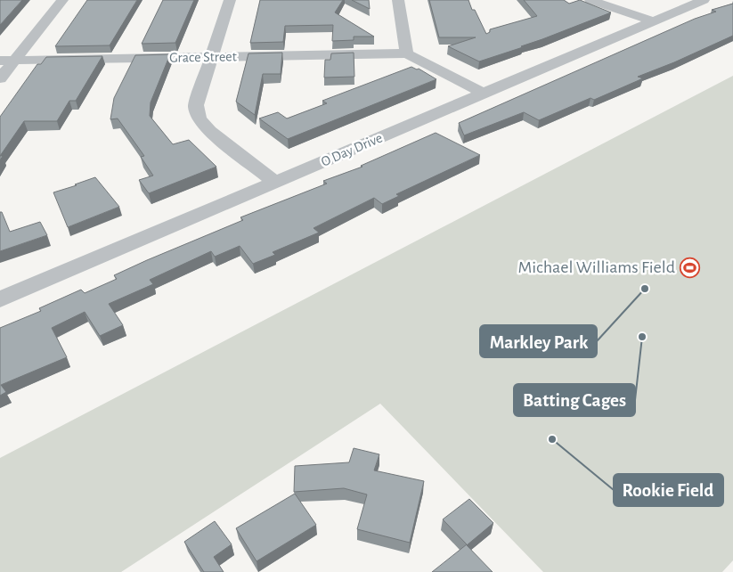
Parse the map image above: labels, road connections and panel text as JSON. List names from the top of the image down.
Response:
{
  "streets": {
    "street": ["Grace Street", "O Day Drive"]
  },
  "places": {
    "sports": ["Michael Williams Field"],
    "other": ["Markley Park", "Batting Cages", "Rookie Field"]
  }
}
